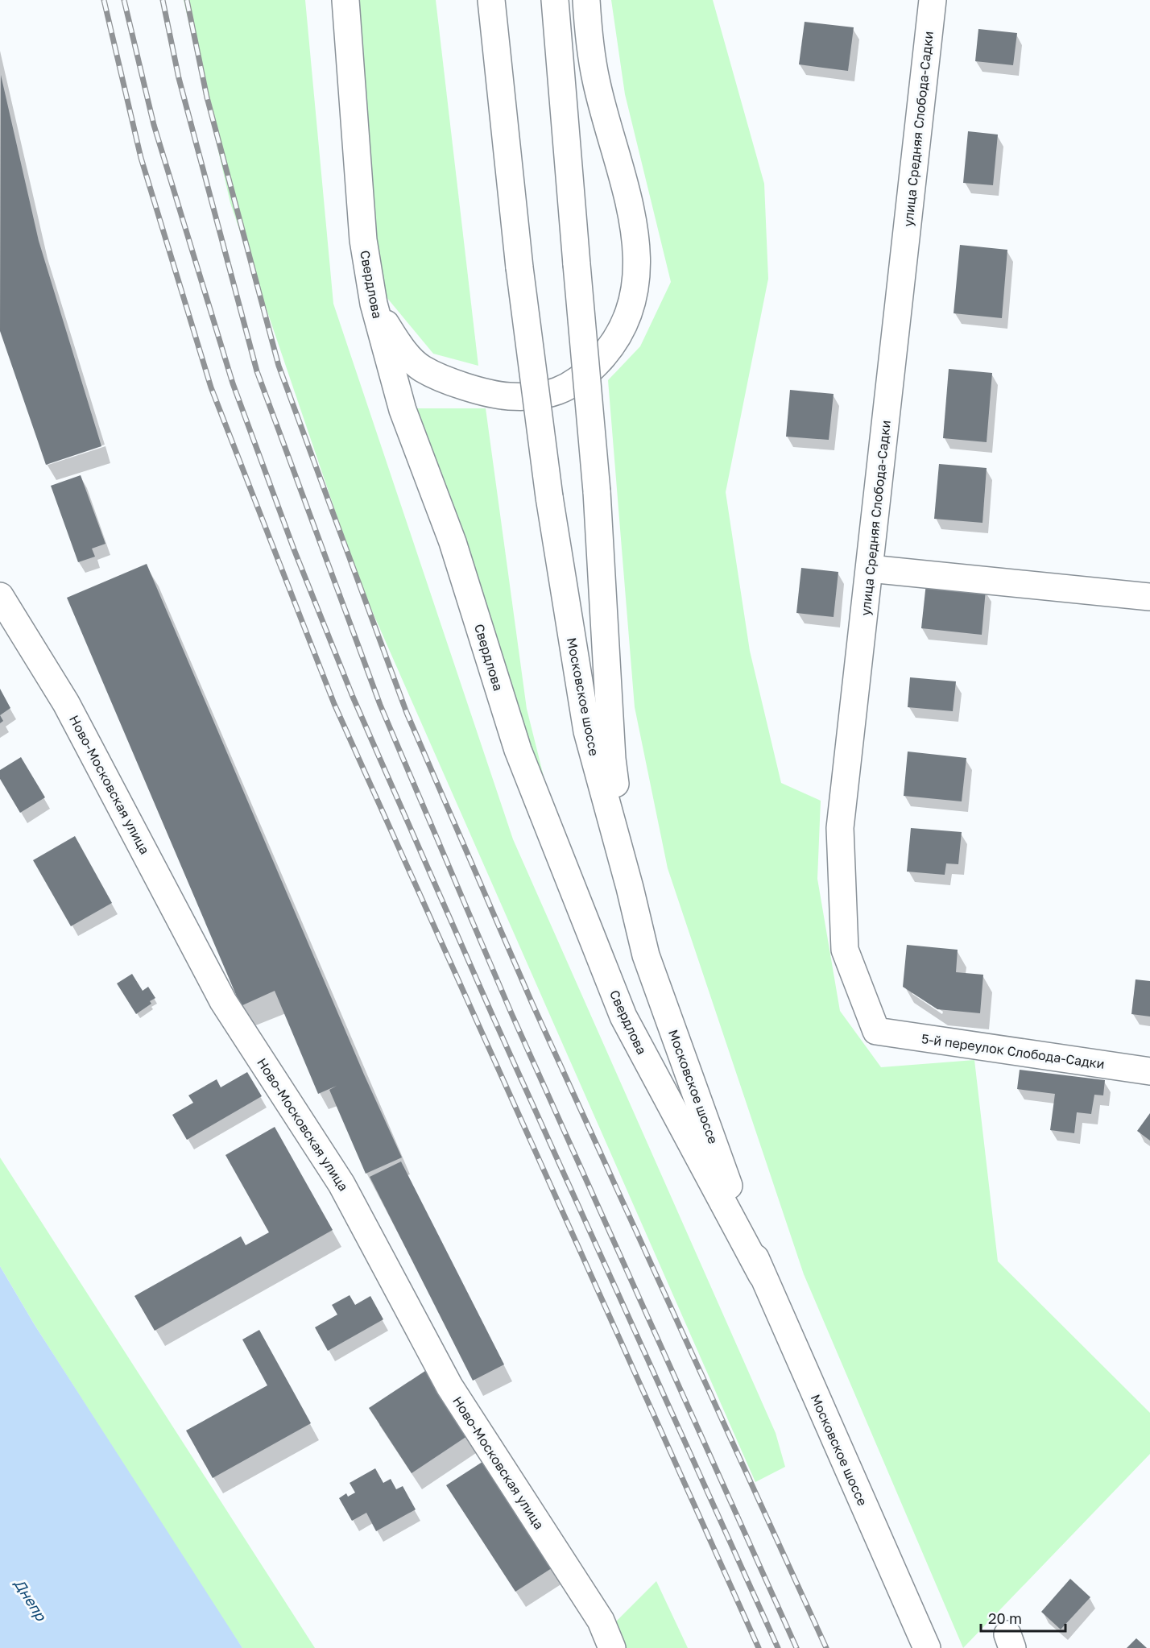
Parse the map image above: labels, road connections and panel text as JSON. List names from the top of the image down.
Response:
{
  "streets": {
    "main road": [
      "улица Средняя Слобода-Садки",
      "Свердлова",
      "Московское шоссе",
      "Ново-Московская улица",
      "5-й переулок Слобода-Садки"
    ]
  },
  "crossings": [
    ["улица Средняя Слобода-Садки", "5-й переулок Слобода-Садки"],
    ["Свердлова", "Московское шоссе"]
  ],
  "water": ["Днепр"],
  "scale_bar": "20 m"
}
